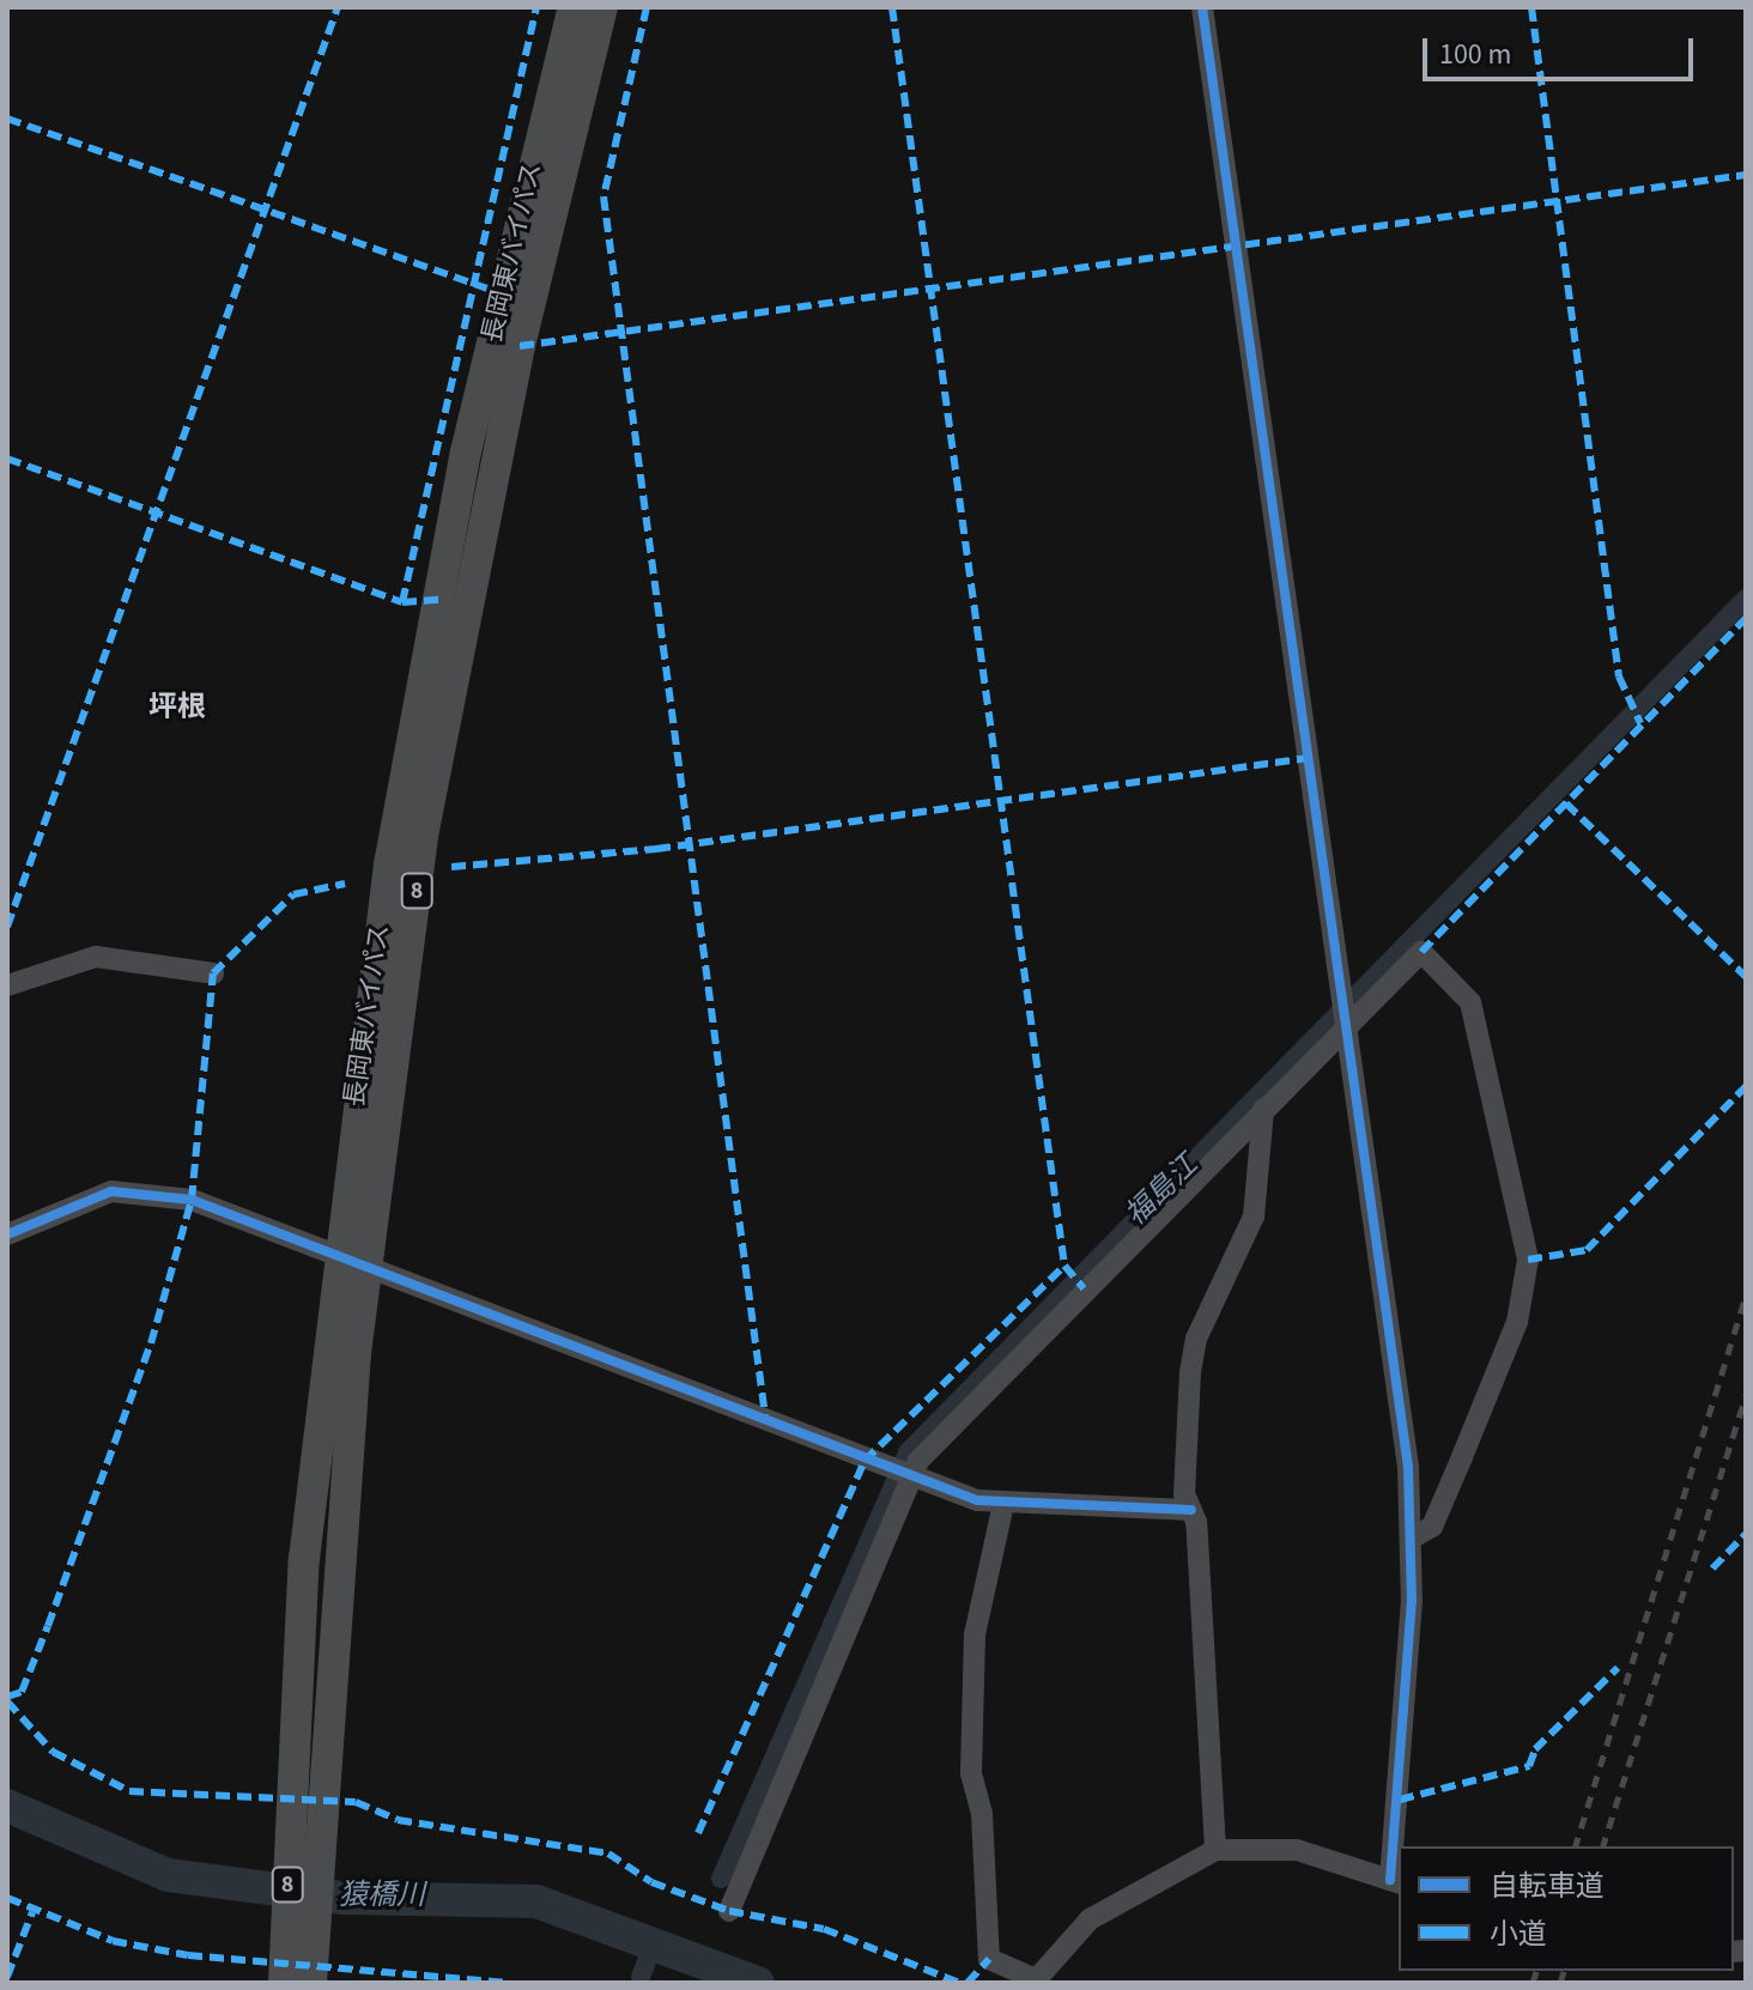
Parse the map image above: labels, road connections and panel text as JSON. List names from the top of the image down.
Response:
{
  "streets": {
    "highway": ["長岡東バイパス", "8"]
  },
  "districts": ["坪根"],
  "water": ["福島江", "猿橋川"],
  "legend": ["自転車道", "小道"],
  "scale_bar": "100 m"
}
